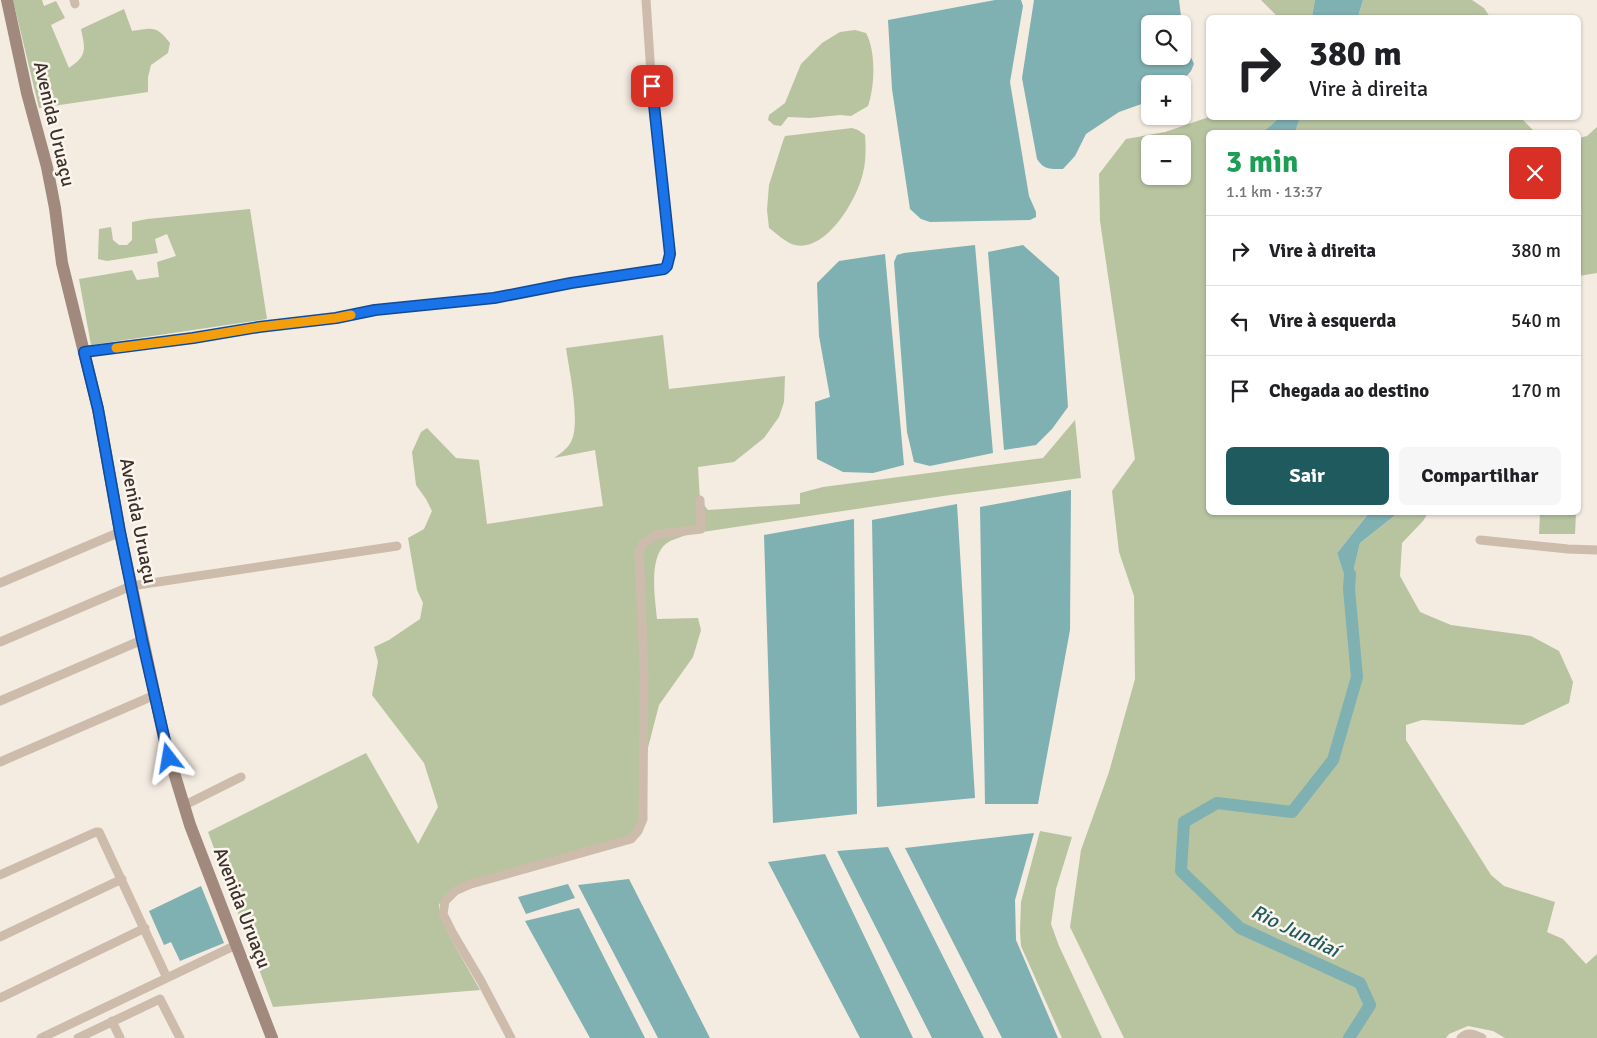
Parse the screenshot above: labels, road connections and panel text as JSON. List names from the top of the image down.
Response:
{
  "streets": {
    "street": ["Avenida Uruaçu"]
  },
  "water": ["Rio Jundiaí"],
  "page": {
    "map_buttons": ["+", "−"],
    "turn": ["380 m", "Vire à direita"],
    "heading": ["3 min", "1.1 km · 13:37"],
    "list": [
      {
        "name": "Vire à direita",
        "value": "380 m"
      },
      {
        "name": "Vire à esquerda",
        "value": "540 m"
      },
      {
        "name": "Chegada ao destino",
        "value": "170 m"
      }
    ],
    "buttons": ["Sair", "Compartilhar"]
  }
}
